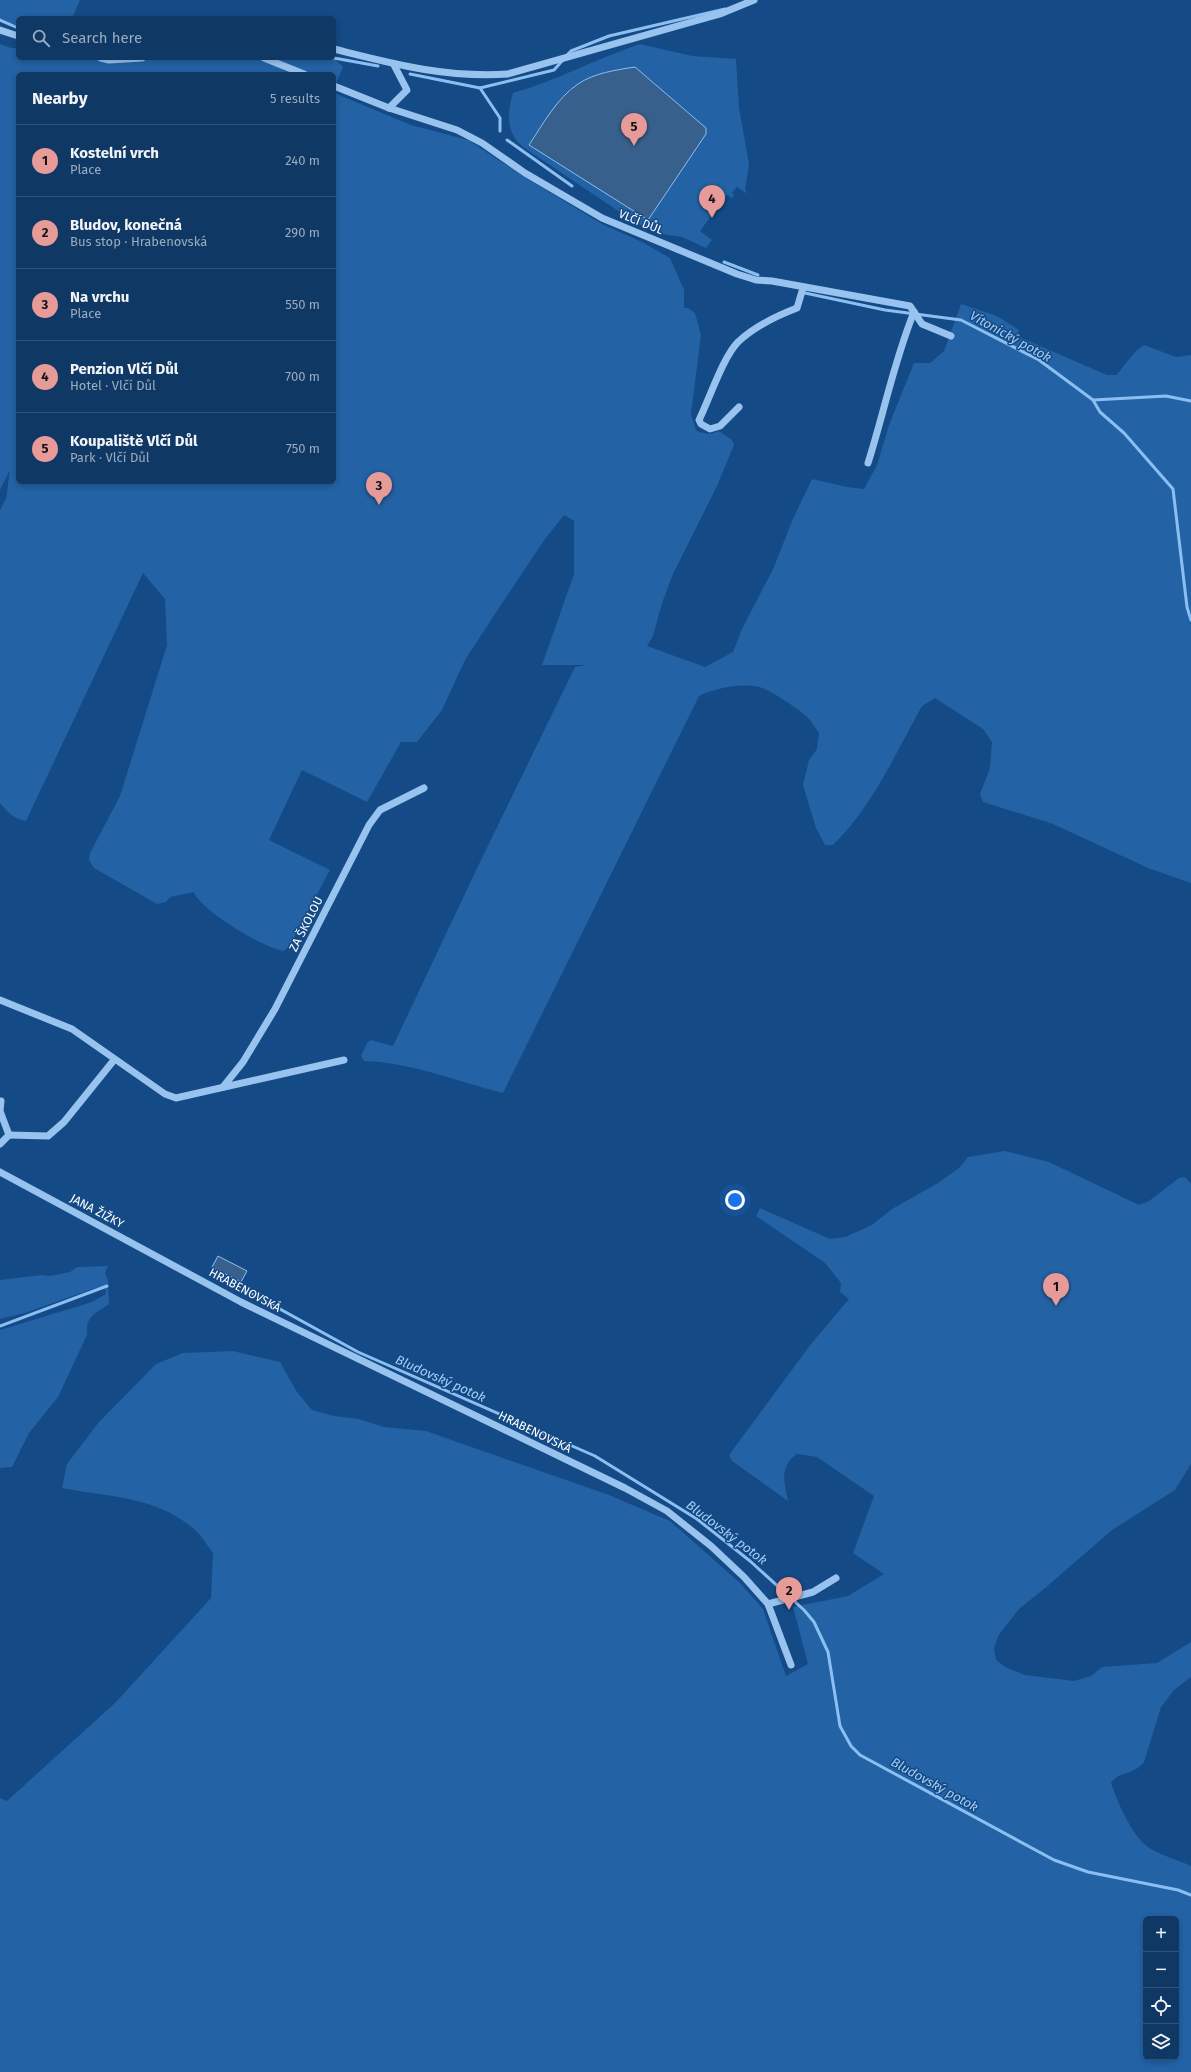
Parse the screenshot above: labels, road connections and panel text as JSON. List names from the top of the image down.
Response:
{
  "streets": {
    "street": [
      "VLČÍ DŮL",
      "ZA ŠKOLOU",
      "JANA ŽIŽKY",
      "HRABENOVSKÁ"
    ]
  },
  "crossings": [
    ["JANA ŽIŽKY", "HRABENOVSKÁ"]
  ],
  "water": ["Vítonický potok", "Bludovský potok"],
  "page": {
    "search": "Search here",
    "heading": ["Nearby", "5 results"],
    "pins": [
      "5",
      "4",
      "3",
      "1",
      "2"
    ],
    "list": [
      {
        "mark": "1",
        "name": "Kostelní vrch",
        "note": "Place",
        "value": "240 m"
      },
      {
        "mark": "2",
        "name": "Bludov, konečná",
        "note": "Bus stop · Hrabenovská",
        "value": "290 m"
      },
      {
        "mark": "3",
        "name": "Na vrchu",
        "note": "Place",
        "value": "550 m"
      },
      {
        "mark": "4",
        "name": "Penzion Vlčí Důl",
        "note": "Hotel · Vlčí Důl",
        "value": "700 m"
      },
      {
        "mark": "5",
        "name": "Koupaliště Vlčí Důl",
        "note": "Park · Vlčí Důl",
        "value": "750 m"
      }
    ],
    "map_buttons": ["+", "−"]
  }
}
